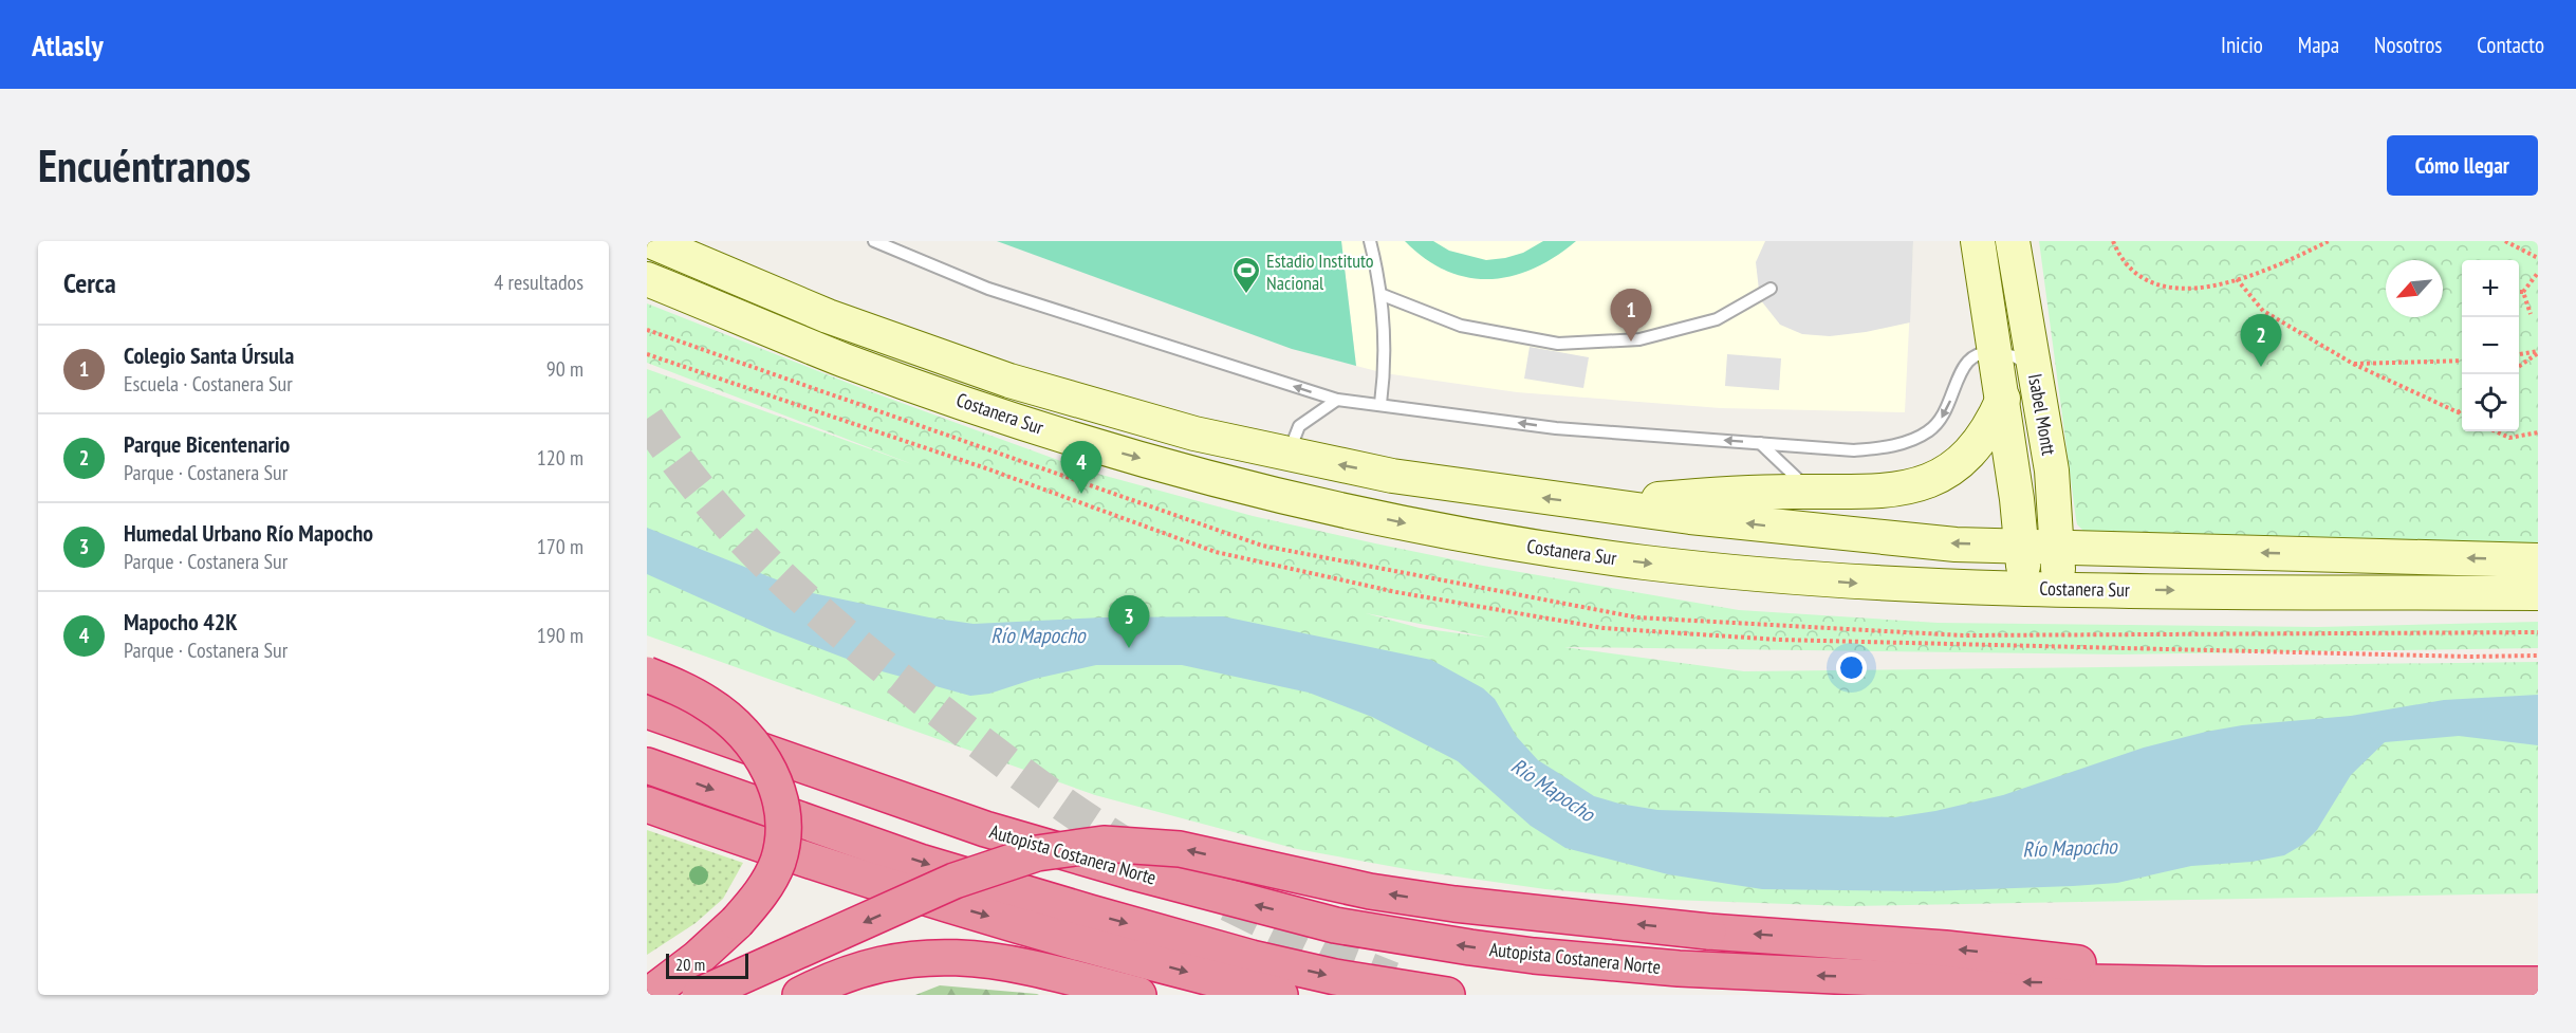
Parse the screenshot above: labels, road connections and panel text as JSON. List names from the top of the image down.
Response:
{
  "streets": {
    "highway": ["Autopista Costanera Norte"],
    "main road": ["Costanera Sur", "Isabel Montt"]
  },
  "crossings": [
    ["Costanera Sur", "Isabel Montt"]
  ],
  "water": ["Río Mapocho"],
  "places": {
    "sports": ["Estadio Instituto Nacional"]
  },
  "scale_bar": "20 m",
  "north": "bottom left",
  "page": {
    "header": "Atlasly",
    "nav": [
      "Inicio",
      "Mapa",
      "Nosotros",
      "Contacto"
    ],
    "buttons": "Cómo llegar",
    "title": "Encuéntranos",
    "heading": ["Cerca", "4 resultados"],
    "map_buttons": ["+", "−"],
    "pins": [
      "1",
      "2",
      "4",
      "3"
    ],
    "list": [
      {
        "mark": "1",
        "name": "Colegio Santa Úrsula",
        "note": "Escuela · Costanera Sur",
        "value": "90 m"
      },
      {
        "mark": "2",
        "name": "Parque Bicentenario",
        "note": "Parque · Costanera Sur",
        "value": "120 m"
      },
      {
        "mark": "3",
        "name": "Humedal Urbano Río Mapocho",
        "note": "Parque · Costanera Sur",
        "value": "170 m"
      },
      {
        "mark": "4",
        "name": "Mapocho 42K",
        "note": "Parque · Costanera Sur",
        "value": "190 m"
      }
    ],
    "scale": "20 m"
  }
}
